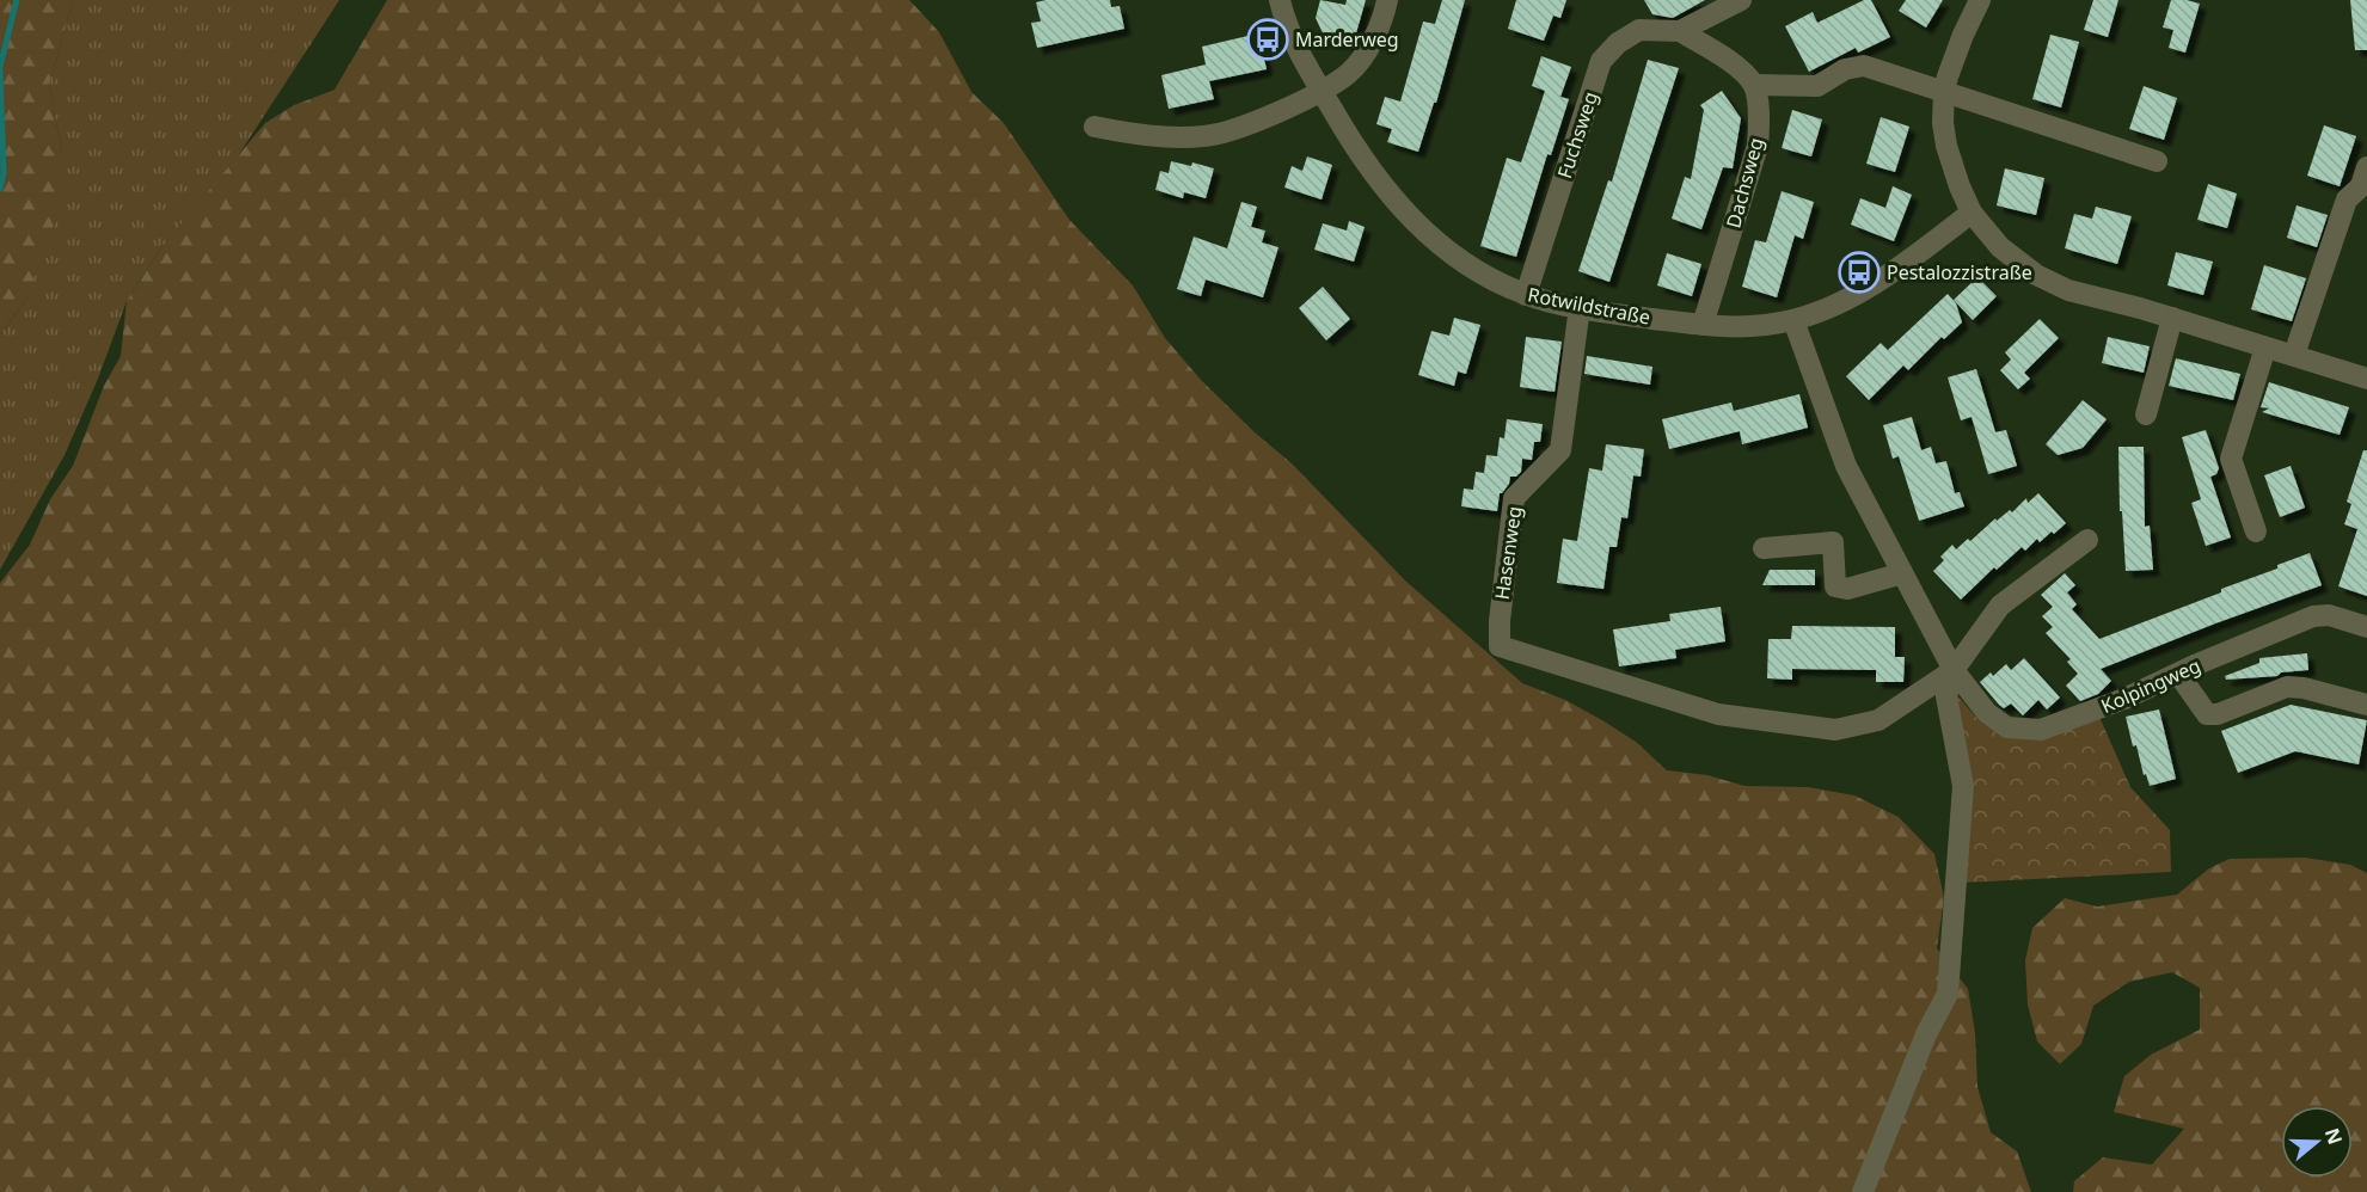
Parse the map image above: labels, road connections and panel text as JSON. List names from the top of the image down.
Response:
{
  "streets": {
    "street": [
      "Fuchsweg",
      "Dachsweg",
      "Rotwildstraße",
      "Hasenweg",
      "Kolpingweg"
    ]
  },
  "crossings": [
    ["Fuchsweg", "Rotwildstraße"],
    ["Dachsweg", "Rotwildstraße"],
    ["Rotwildstraße", "Hasenweg"],
    ["Hasenweg", "Kolpingweg"]
  ],
  "places": {
    "bus stop": ["Marderweg", "Pestalozzistraße"]
  },
  "north": "right"
}
